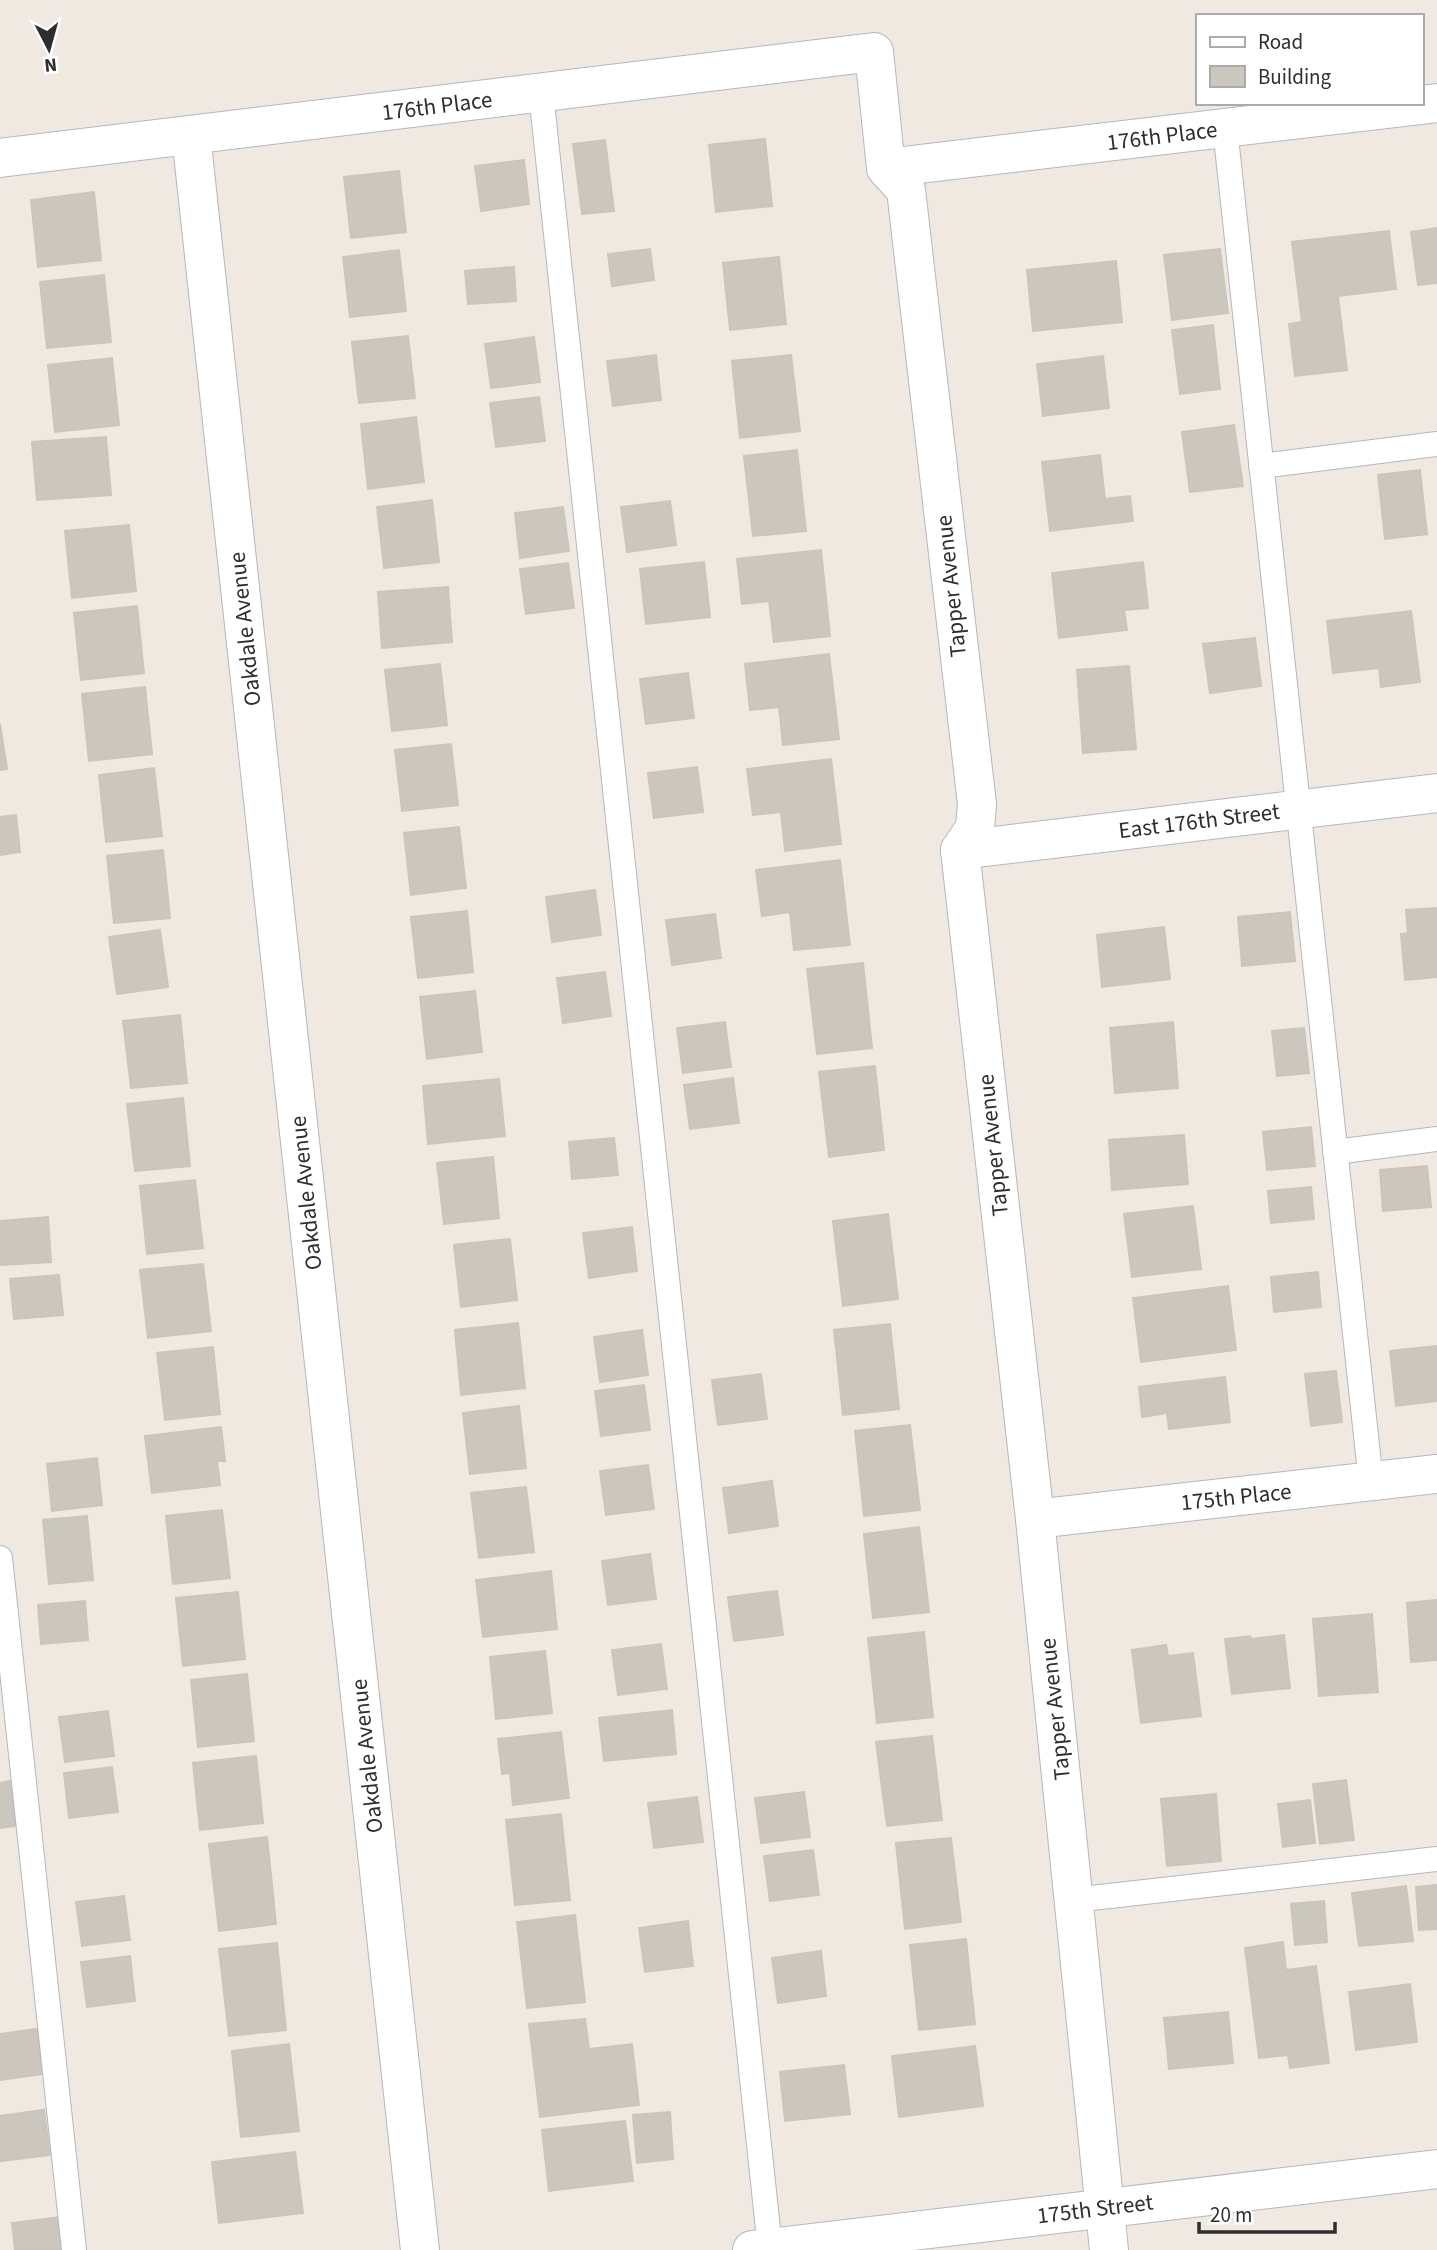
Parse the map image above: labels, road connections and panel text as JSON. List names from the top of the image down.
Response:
{
  "streets": {
    "street": [
      "176th Place",
      "Tapper Avenue",
      "Oakdale Avenue",
      "East 176th Street",
      "175th Place",
      "175th Street"
    ]
  },
  "crossings": [
    ["176th Place", "Tapper Avenue"],
    ["176th Place", "Oakdale Avenue"],
    ["Tapper Avenue", "East 176th Street"],
    ["Tapper Avenue", "175th Place"],
    ["Tapper Avenue", "175th Street"]
  ],
  "legend": ["Road", "Building"],
  "scale_bar": "20 m",
  "north": "bottom"
}
